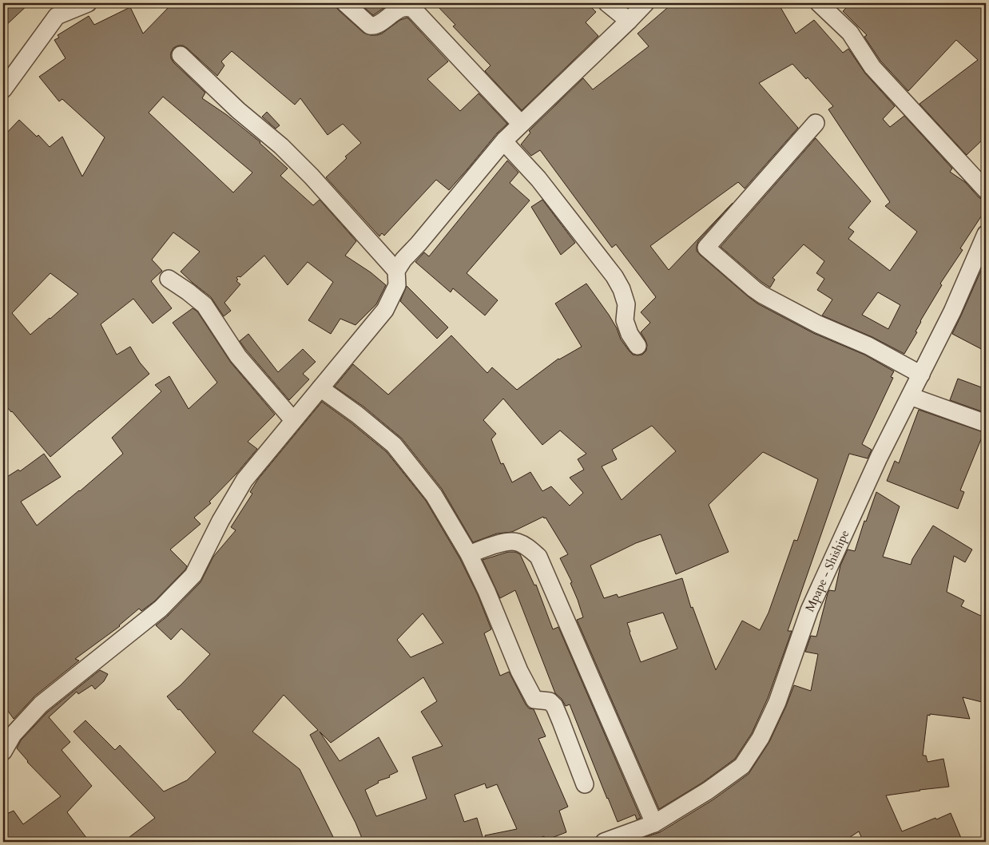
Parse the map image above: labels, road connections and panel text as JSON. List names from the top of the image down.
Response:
{
  "streets": {
    "street": ["Mpape - Shishipe"]
  }
}
